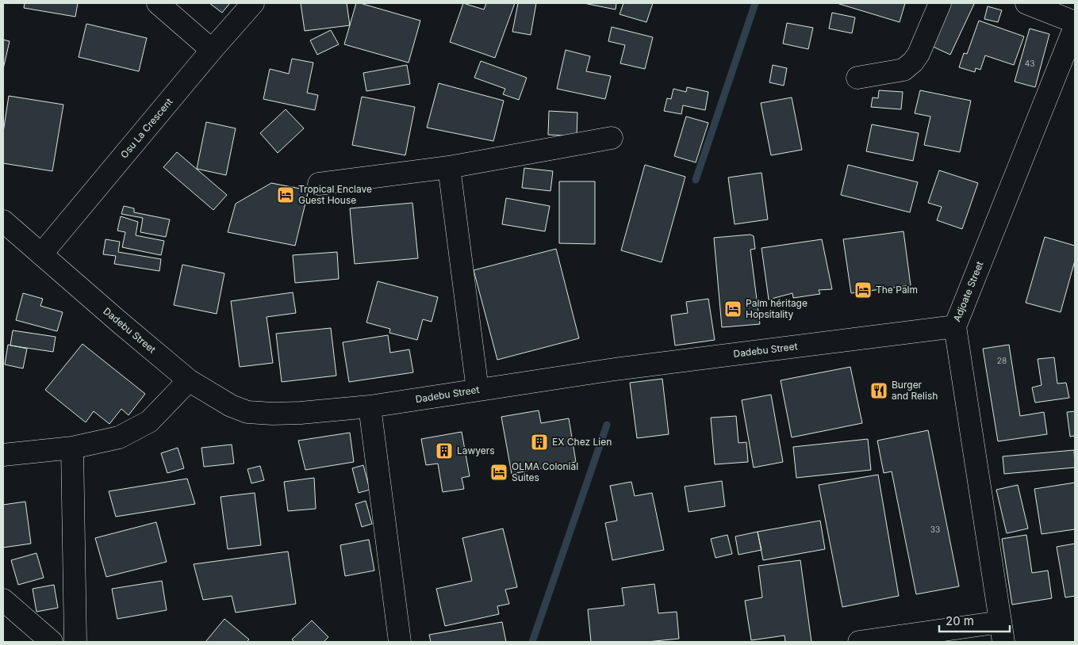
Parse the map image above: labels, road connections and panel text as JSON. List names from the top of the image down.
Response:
{
  "streets": {
    "street": ["Osu La Crescent", "Adjoate Street", "Dadebu Street"]
  },
  "crossings": [
    ["Osu La Crescent", "Dadebu Street"],
    ["Adjoate Street", "Dadebu Street"]
  ],
  "places": {
    "hotel": [
      "Tropical Enclave Guest House",
      "The Palm",
      "Palm héritage Hopsitality",
      "OLMA Colonial Suites"
    ],
    "restaurant": ["Burger and Relish"],
    "building": ["EX Chez Lien", "Lawyers"]
  },
  "house_numbers": ["43", "28", "33"],
  "scale_bar": "20 m"
}
